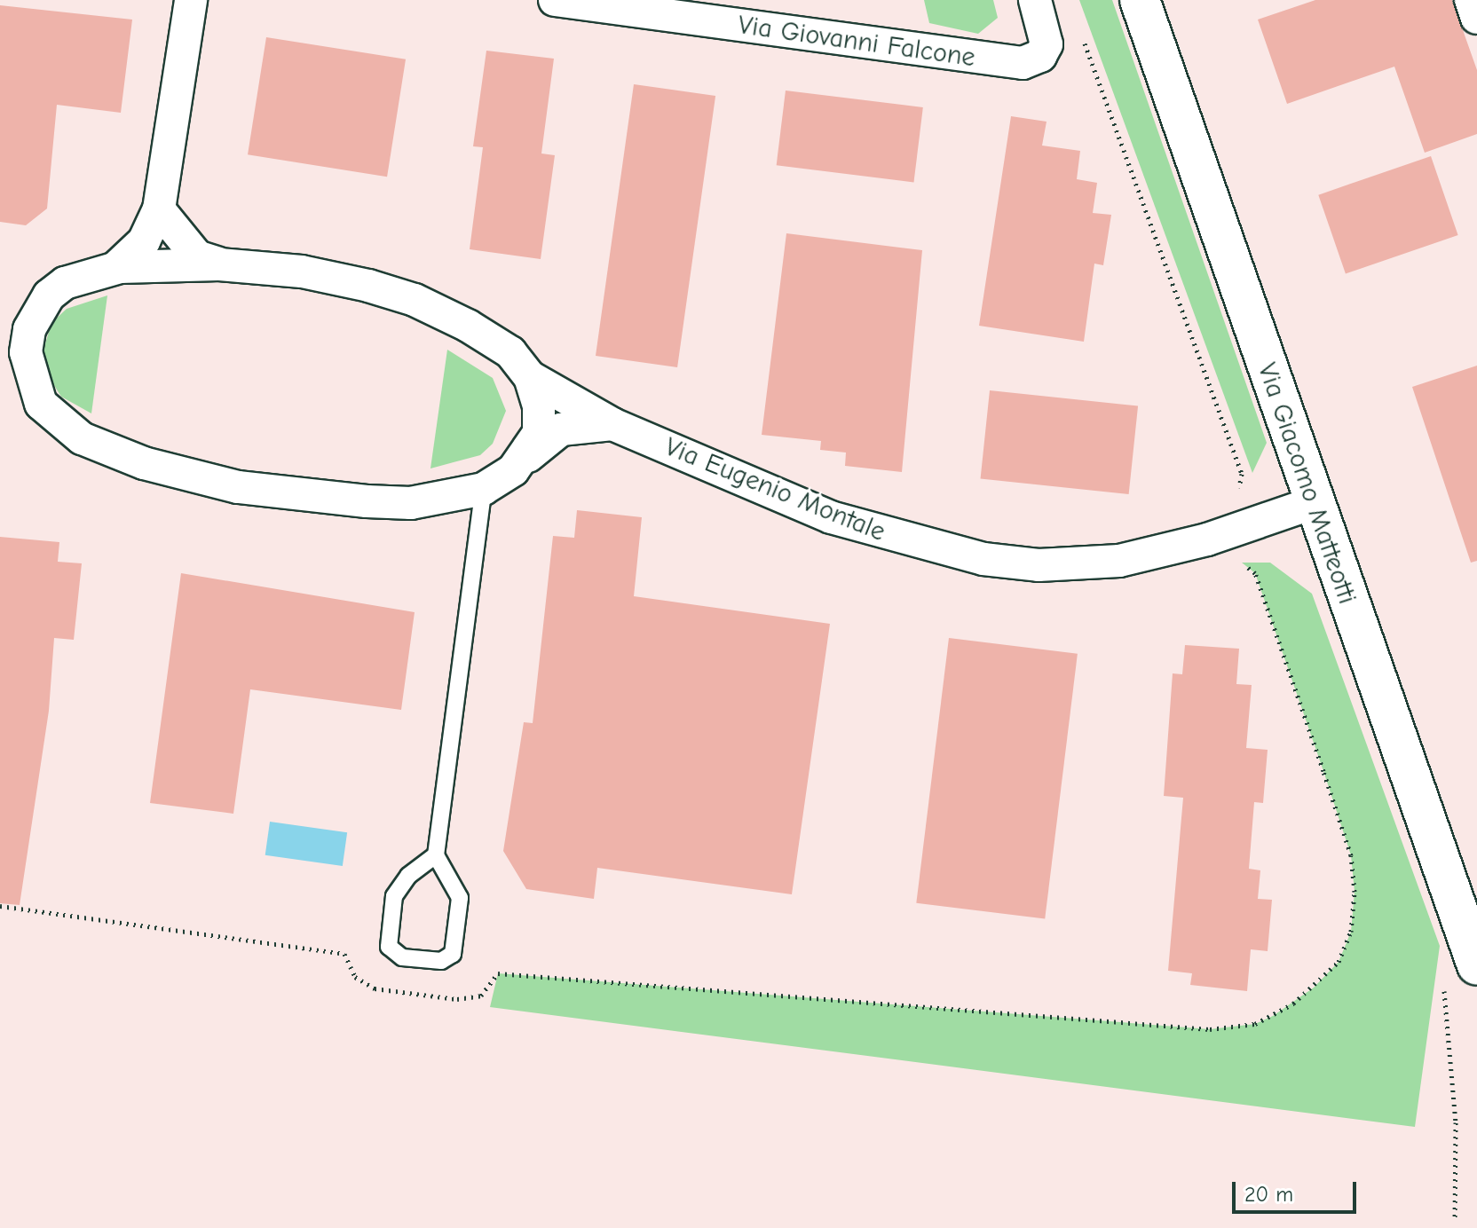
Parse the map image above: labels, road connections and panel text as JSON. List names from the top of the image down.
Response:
{
  "streets": {
    "main road": ["Via Giacomo Matteotti"],
    "street": ["Via Giovanni Falcone", "Via Eugenio Montale"]
  },
  "crossings": [
    ["Via Giacomo Matteotti", "Via Eugenio Montale"]
  ],
  "scale_bar": "20 m"
}
